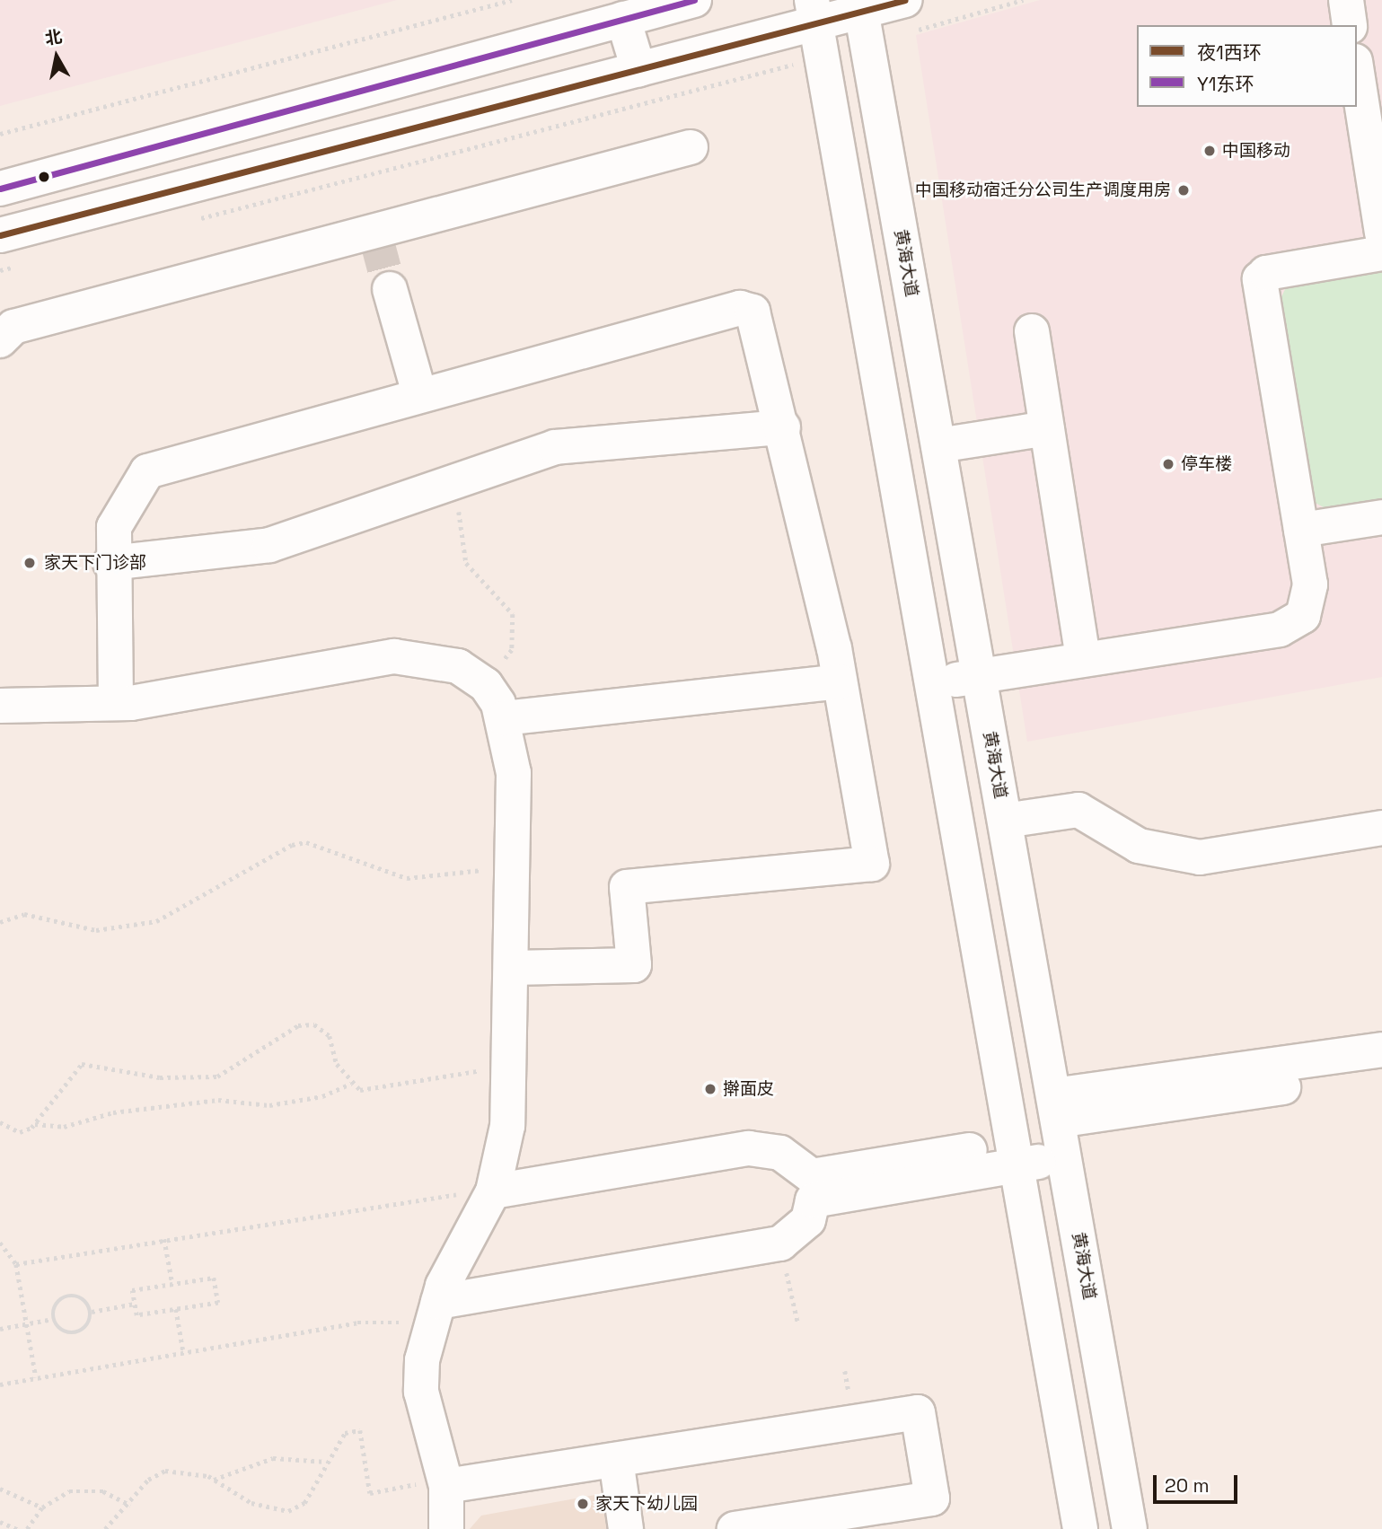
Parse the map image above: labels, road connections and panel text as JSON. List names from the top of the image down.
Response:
{
  "streets": {
    "street": ["黄海大道"]
  },
  "places": [
    "中国移动",
    "中国移动宿迁分公司生产调度用房",
    "停车楼",
    "家天下门诊部",
    "擀面皮",
    "家天下幼儿园"
  ],
  "lines": ["transit line 夜1西环", "transit line Y1东环"],
  "legend": ["夜1西环", "Y1东环"],
  "scale_bar": "20 m",
  "north": "top"
}
